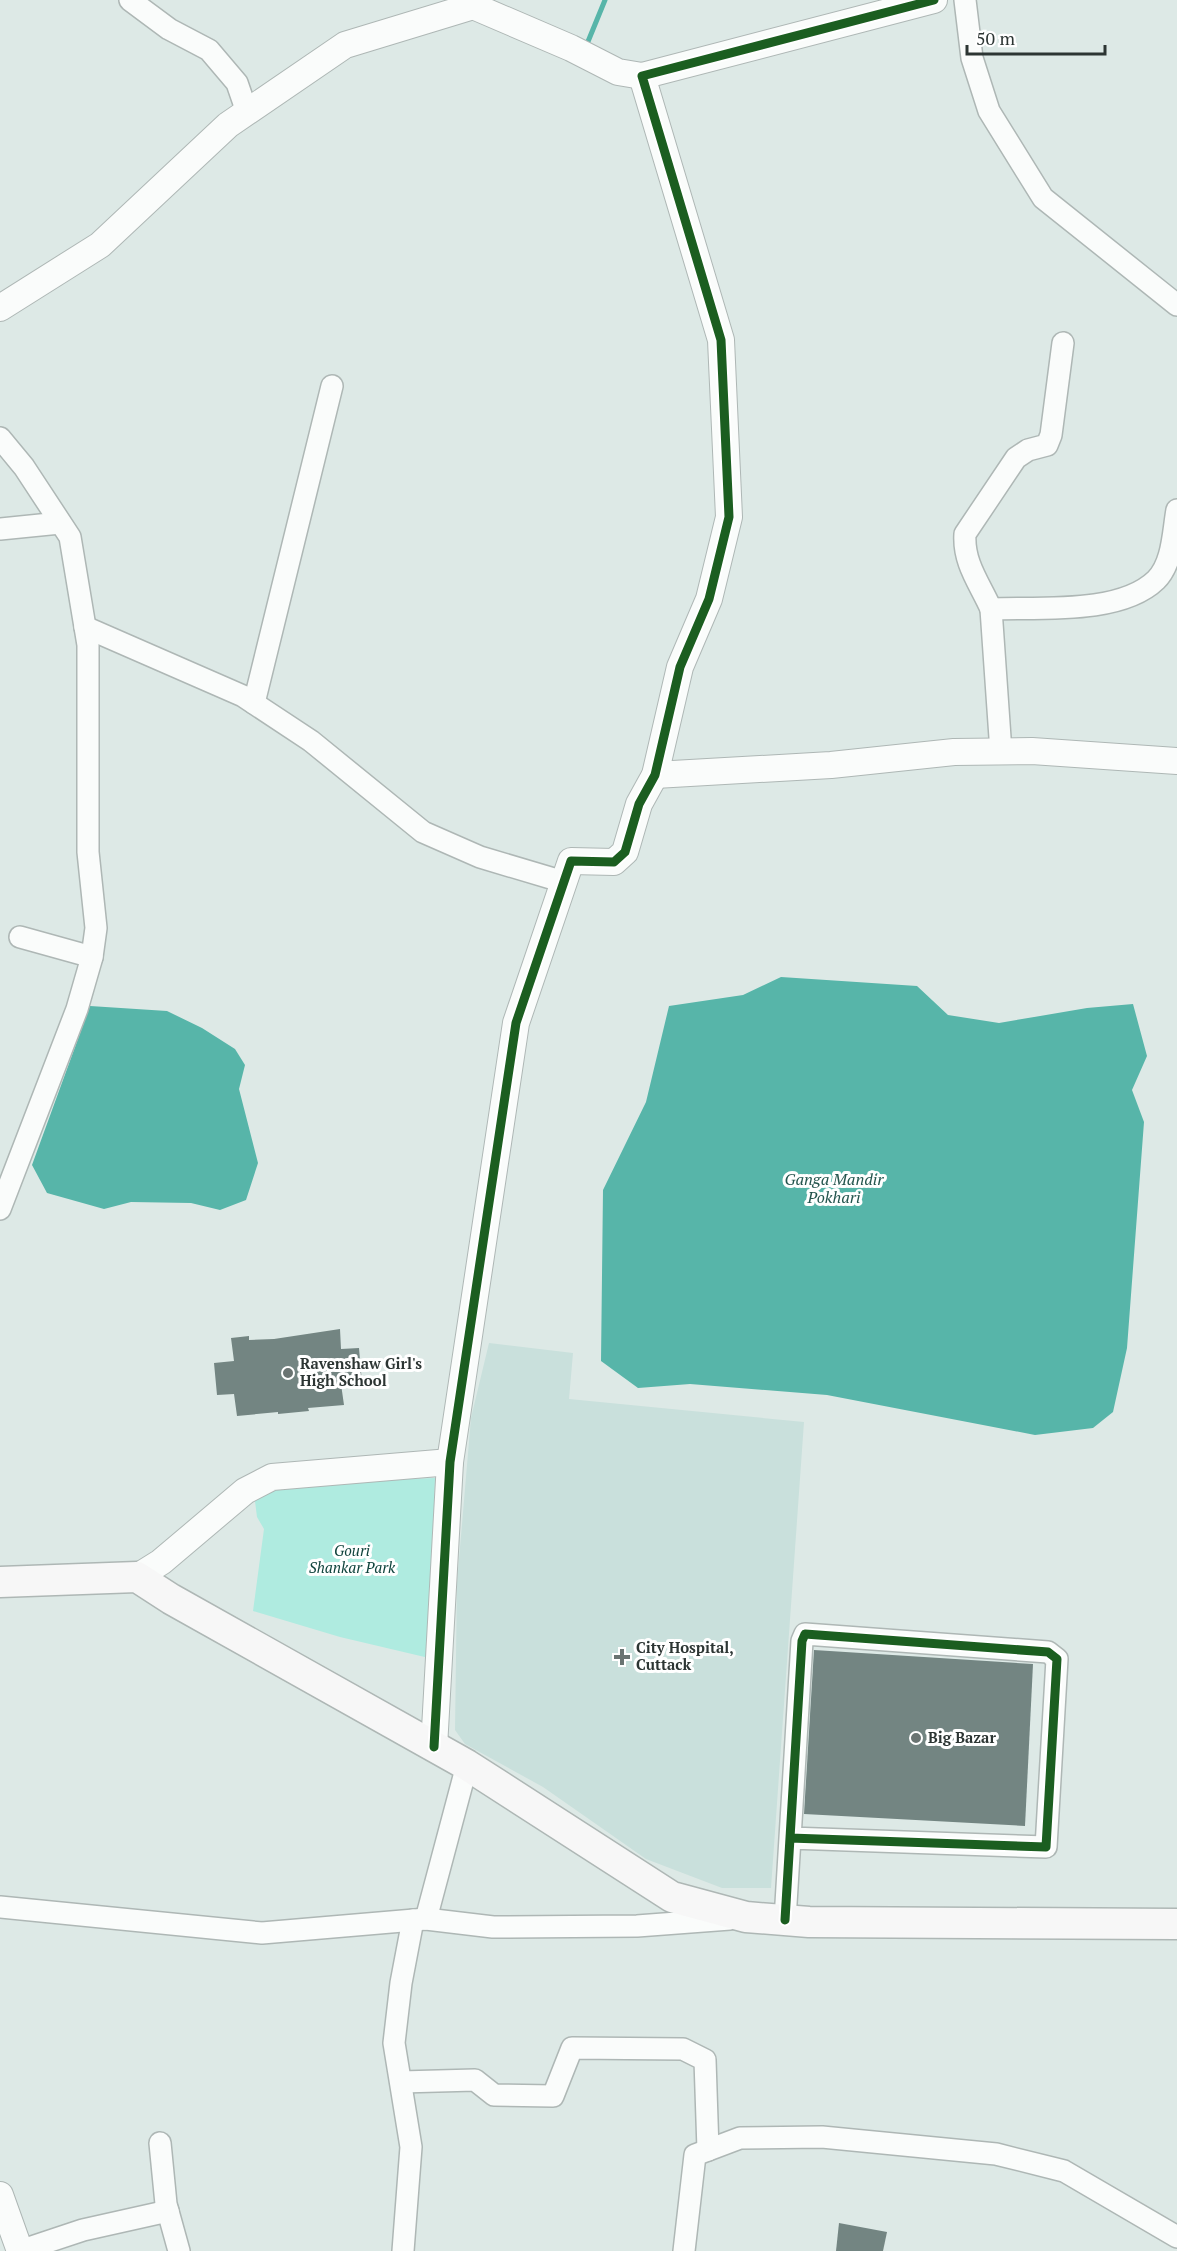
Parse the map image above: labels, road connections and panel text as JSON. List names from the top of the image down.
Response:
{
  "water": ["Ganga Mandir Pokhari"],
  "parks": ["Gouri Shankar Park"],
  "places": {
    "other": ["Ravenshaw Girl's High School", "Big Bazar"],
    "health": ["City Hospital, Cuttack"]
  },
  "scale_bar": "50 m"
}
